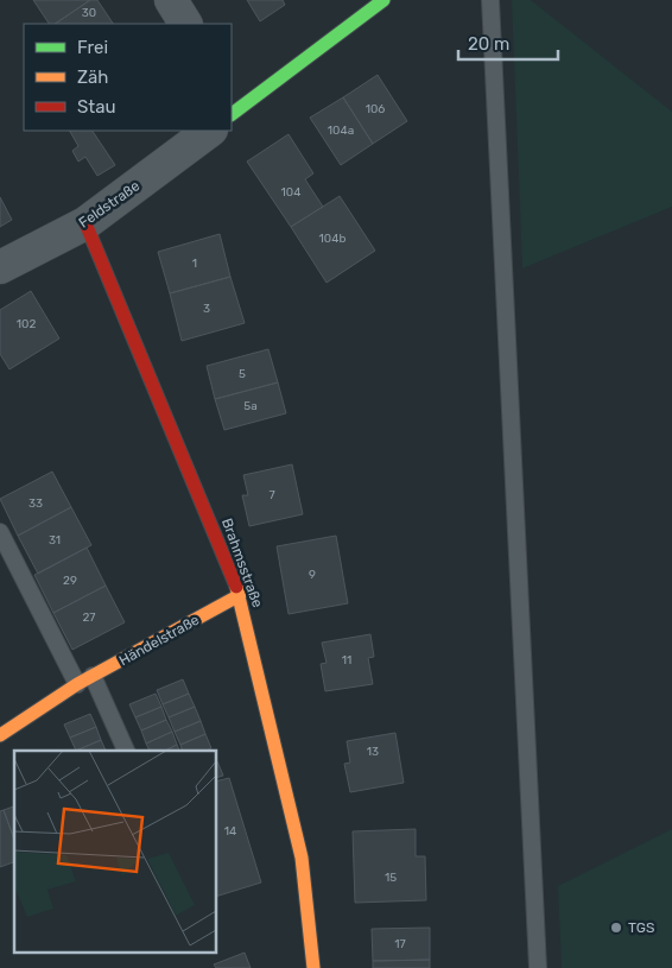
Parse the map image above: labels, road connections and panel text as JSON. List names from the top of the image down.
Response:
{
  "streets": {
    "street": ["Feldstraße", "Brahmsstraße", "Händelstraße"]
  },
  "crossings": [
    ["Feldstraße", "Brahmsstraße"],
    ["Brahmsstraße", "Händelstraße"]
  ],
  "places": ["TGS"],
  "house_numbers": [
    "30",
    "106",
    "104a",
    "104",
    "104b",
    "1",
    "3",
    "102",
    "5",
    "5a",
    "7",
    "33",
    "31",
    "9",
    "29",
    "27",
    "11",
    "13",
    "14",
    "15",
    "17"
  ],
  "legend": ["Frei", "Zäh", "Stau"],
  "scale_bar": "20 m"
}
